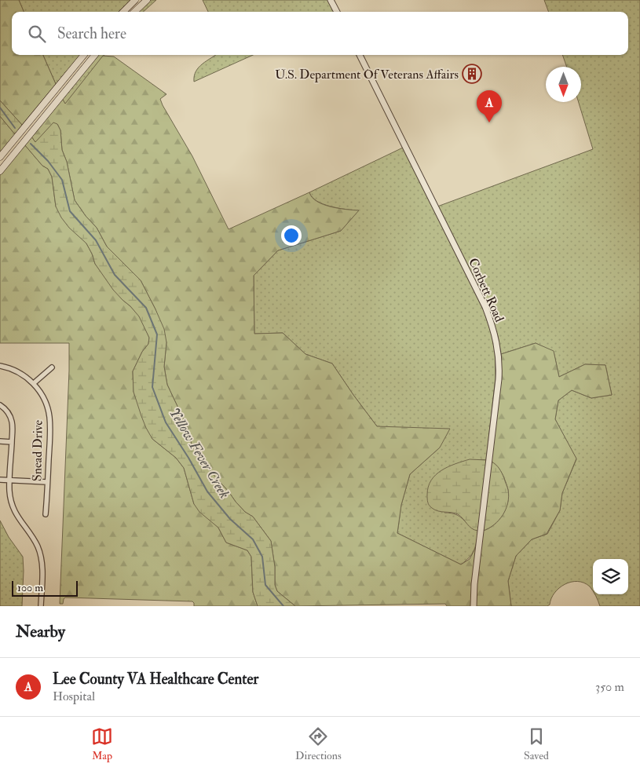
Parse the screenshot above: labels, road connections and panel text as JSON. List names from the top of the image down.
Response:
{
  "streets": {
    "street": ["Corbett Road", "Snead Drive"]
  },
  "water": ["Yellow Fever Creek"],
  "places": {
    "building": ["U.S. Department Of Veterans Affairs"]
  },
  "scale_bar": "100 m",
  "north": "bottom",
  "page": {
    "search": "Search here",
    "pins": "A",
    "scale": "100 m",
    "heading": "Nearby",
    "list": [
      {
        "mark": "A",
        "name": "Lee County VA Healthcare Center",
        "note": "Hospital",
        "value": "350 m"
      }
    ],
    "nav": ["Map", "Directions", "Saved"]
  }
}
